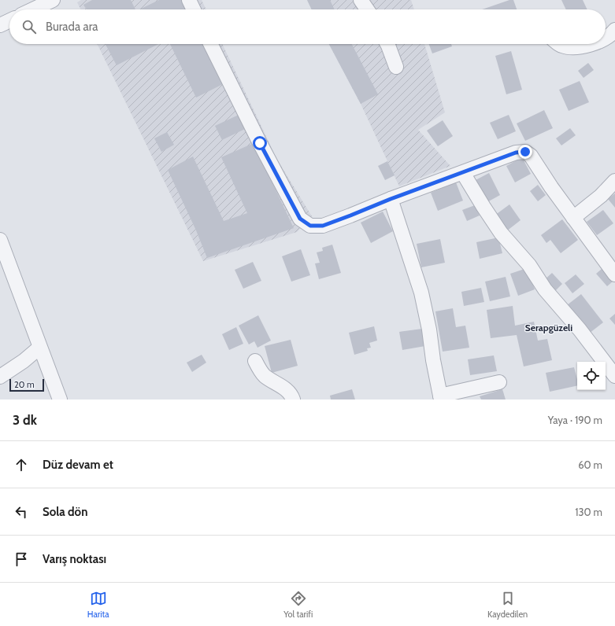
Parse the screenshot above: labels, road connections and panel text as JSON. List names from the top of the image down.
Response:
{
  "districts": ["Serapgüzeli"],
  "scale_bar": "20 m",
  "page": {
    "search": "Burada ara",
    "scale": "20 m",
    "heading": ["3 dk", "Yaya · 190 m"],
    "list": [
      ["Düz devam et", "60 m"],
      ["Sola dön", "130 m"],
      "Varış noktası"
    ],
    "nav": ["Harita", "Yol tarifi", "Kaydedilen"]
  }
}
